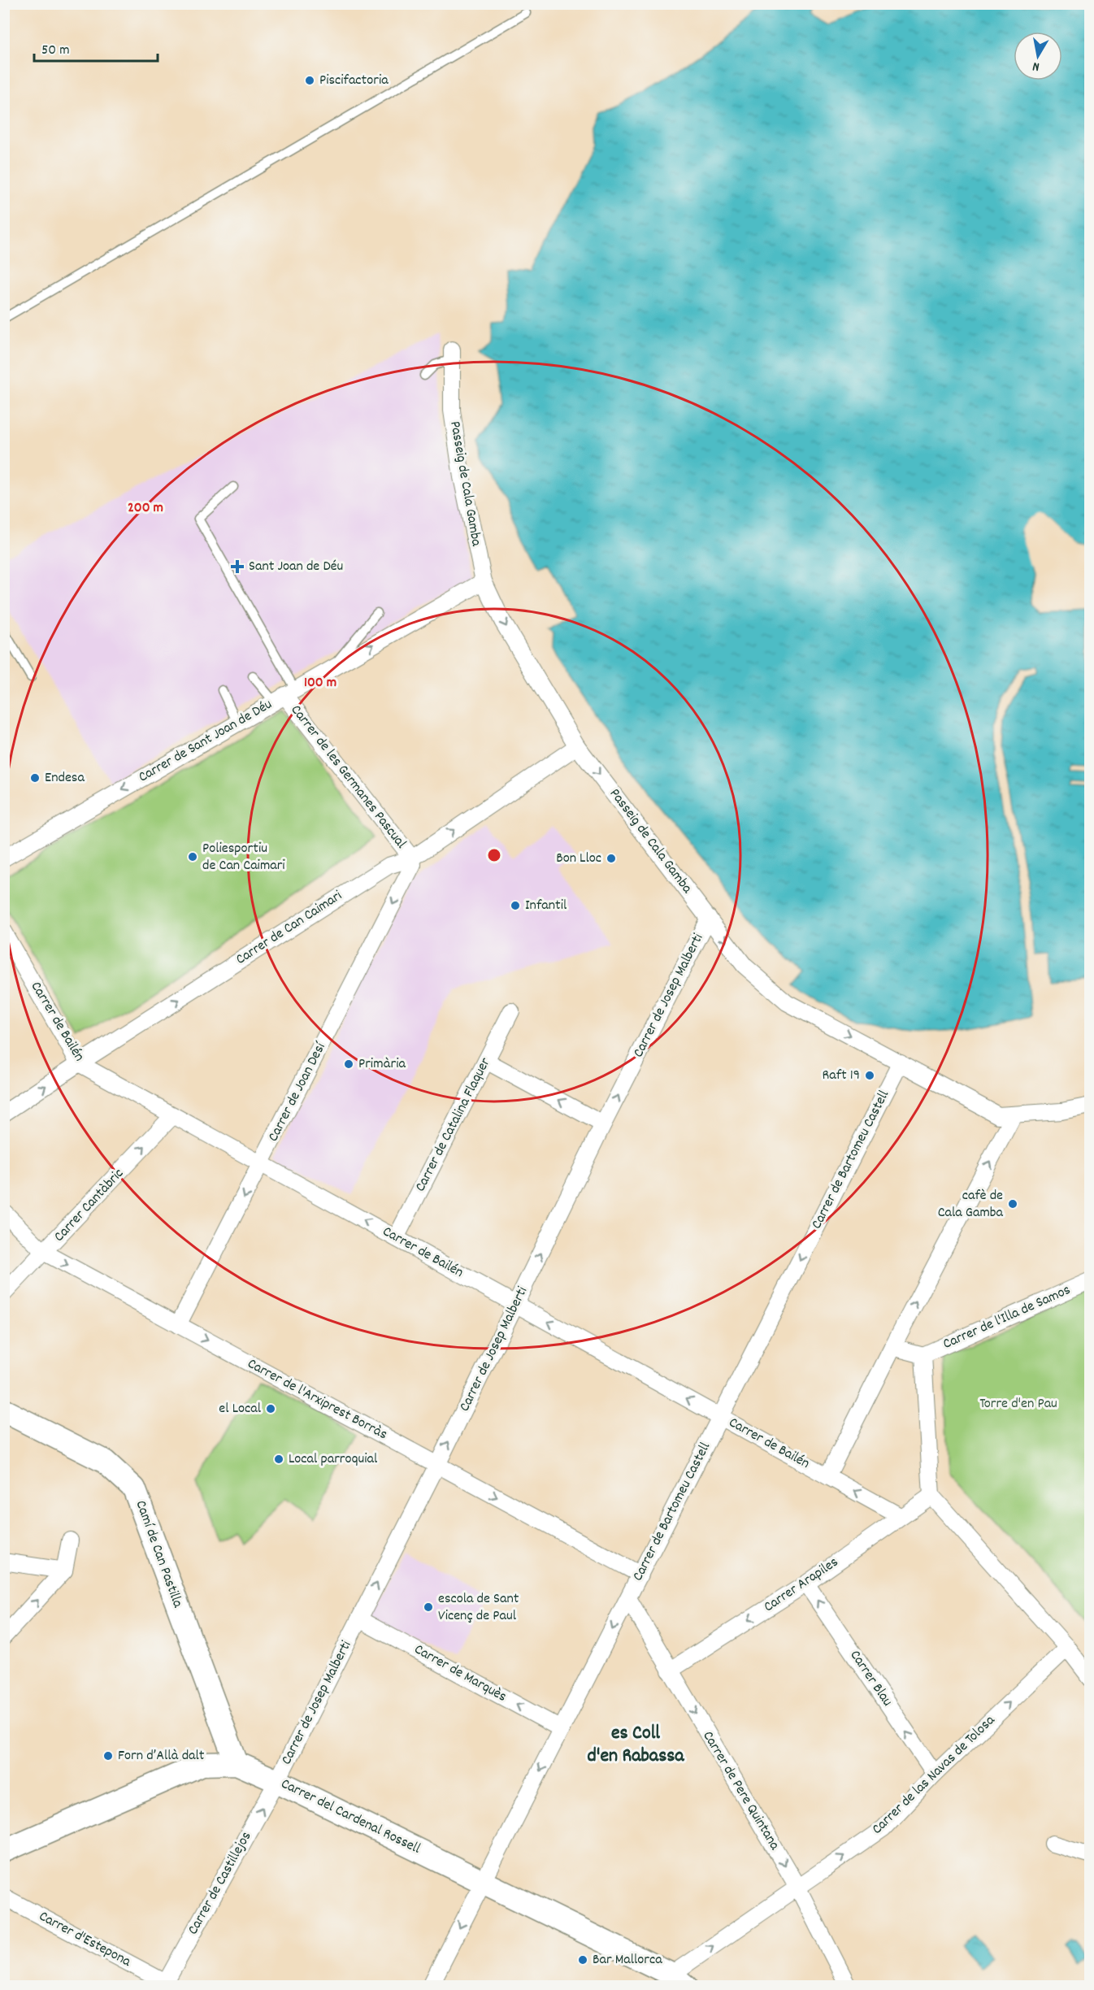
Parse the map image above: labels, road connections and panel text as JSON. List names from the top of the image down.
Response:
{
  "streets": {
    "street": [
      "Passeig de Cala Gamba",
      "Carrer de Sant Joan de Déu",
      "Carrer de les Germanes Pascual",
      "Carrer de Can Caimari",
      "Carrer de Josep Malberti",
      "Carrer de Bailén",
      "Carrer de Joan Desí",
      "Carrer de Catalina Flaquer",
      "Carrer de Bartomeu Castell",
      "Carrer Cantàbric",
      "Carrer de l'Illa de Samos",
      "Carrer de l'Arxiprest Borràs",
      "Camí de Can Pastilla",
      "Carrer Arapiles",
      "Carrer de Marquès",
      "Carrer Blau",
      "Carrer de las Navas de Tolosa",
      "Carrer de Pere Quintana",
      "Carrer del Cardenal Rossell",
      "Carrer de Castillejos",
      "Carrer d'Estepona"
    ]
  },
  "crossings": [
    ["Passeig de Cala Gamba", "Carrer de Sant Joan de Déu"],
    ["Passeig de Cala Gamba", "Carrer de Can Caimari"],
    ["Passeig de Cala Gamba", "Carrer de Josep Malberti"],
    ["Passeig de Cala Gamba", "Carrer de Bartomeu Castell"],
    ["Carrer de Sant Joan de Déu", "Carrer de les Germanes Pascual"],
    ["Carrer de les Germanes Pascual", "Carrer de Can Caimari"],
    ["Carrer de les Germanes Pascual", "Carrer de Joan Desí"],
    ["Carrer de Can Caimari", "Carrer de Bailén"],
    ["Carrer de Can Caimari", "Carrer de Joan Desí"],
    ["Carrer de Josep Malberti", "Carrer de Bailén"],
    ["Carrer de Josep Malberti", "Carrer de l'Arxiprest Borràs"],
    ["Carrer de Josep Malberti", "Carrer de Marquès"],
    ["Carrer de Josep Malberti", "Carrer del Cardenal Rossell"],
    ["Carrer de Josep Malberti", "Carrer de Castillejos"],
    ["Carrer de Bailén", "Carrer de Joan Desí"],
    ["Carrer de Bailén", "Carrer de Catalina Flaquer"],
    ["Carrer de Bailén", "Carrer de Bartomeu Castell"],
    ["Carrer de Bailén", "Carrer Cantàbric"],
    ["Carrer de Bailén", "Carrer Arapiles"],
    ["Carrer de Joan Desí", "Carrer de l'Arxiprest Borràs"],
    ["Carrer de Bartomeu Castell", "Carrer de l'Arxiprest Borràs"],
    ["Carrer de Bartomeu Castell", "Carrer de Marquès"],
    ["Carrer de Bartomeu Castell", "Carrer de Pere Quintana"],
    ["Carrer de Bartomeu Castell", "Carrer del Cardenal Rossell"],
    ["Carrer Cantàbric", "Carrer de l'Arxiprest Borràs"],
    ["Camí de Can Pastilla", "Carrer del Cardenal Rossell"],
    ["Carrer Arapiles", "Carrer Blau"],
    ["Carrer Arapiles", "Carrer de Pere Quintana"],
    ["Carrer Blau", "Carrer de las Navas de Tolosa"],
    ["Carrer de las Navas de Tolosa", "Carrer de Pere Quintana"],
    ["Carrer de las Navas de Tolosa", "Carrer del Cardenal Rossell"],
    ["Carrer del Cardenal Rossell", "Carrer de Castillejos"],
    ["Carrer de Castillejos", "Carrer d'Estepona"]
  ],
  "one_way": [
    "Passeig de Cala Gamba",
    "Carrer de Can Caimari",
    "Carrer de Josep Malberti",
    "Carrer de Bailén",
    "Carrer de Joan Desí",
    "Carrer Cantàbric",
    "Carrer de l'Arxiprest Borràs",
    "Carrer Arapiles",
    "Carrer de Marquès",
    "Carrer Blau",
    "Carrer de las Navas de Tolosa",
    "Carrer de Pere Quintana",
    "Carrer de Castillejos"
  ],
  "districts": ["es Coll d'en Rabassa"],
  "parks": ["Torre d'en Pau"],
  "places": {
    "other": [
      "Piscifactoria",
      "Endesa",
      "Poliesportiu de Can Caimari",
      "Bon Lloc",
      "Infantil",
      "Primària",
      "Raft 19",
      "cafè de Cala Gamba",
      "el Local",
      "Local parroquial",
      "escola de Sant Vicenç de Paul",
      "Forn d’Allà dalt",
      "Bar Mallorca"
    ],
    "health": ["Sant Joan de Déu"]
  },
  "scale_bar": "50 m",
  "north": "bottom",
  "rings": ["200 m", "100 m"]
}
